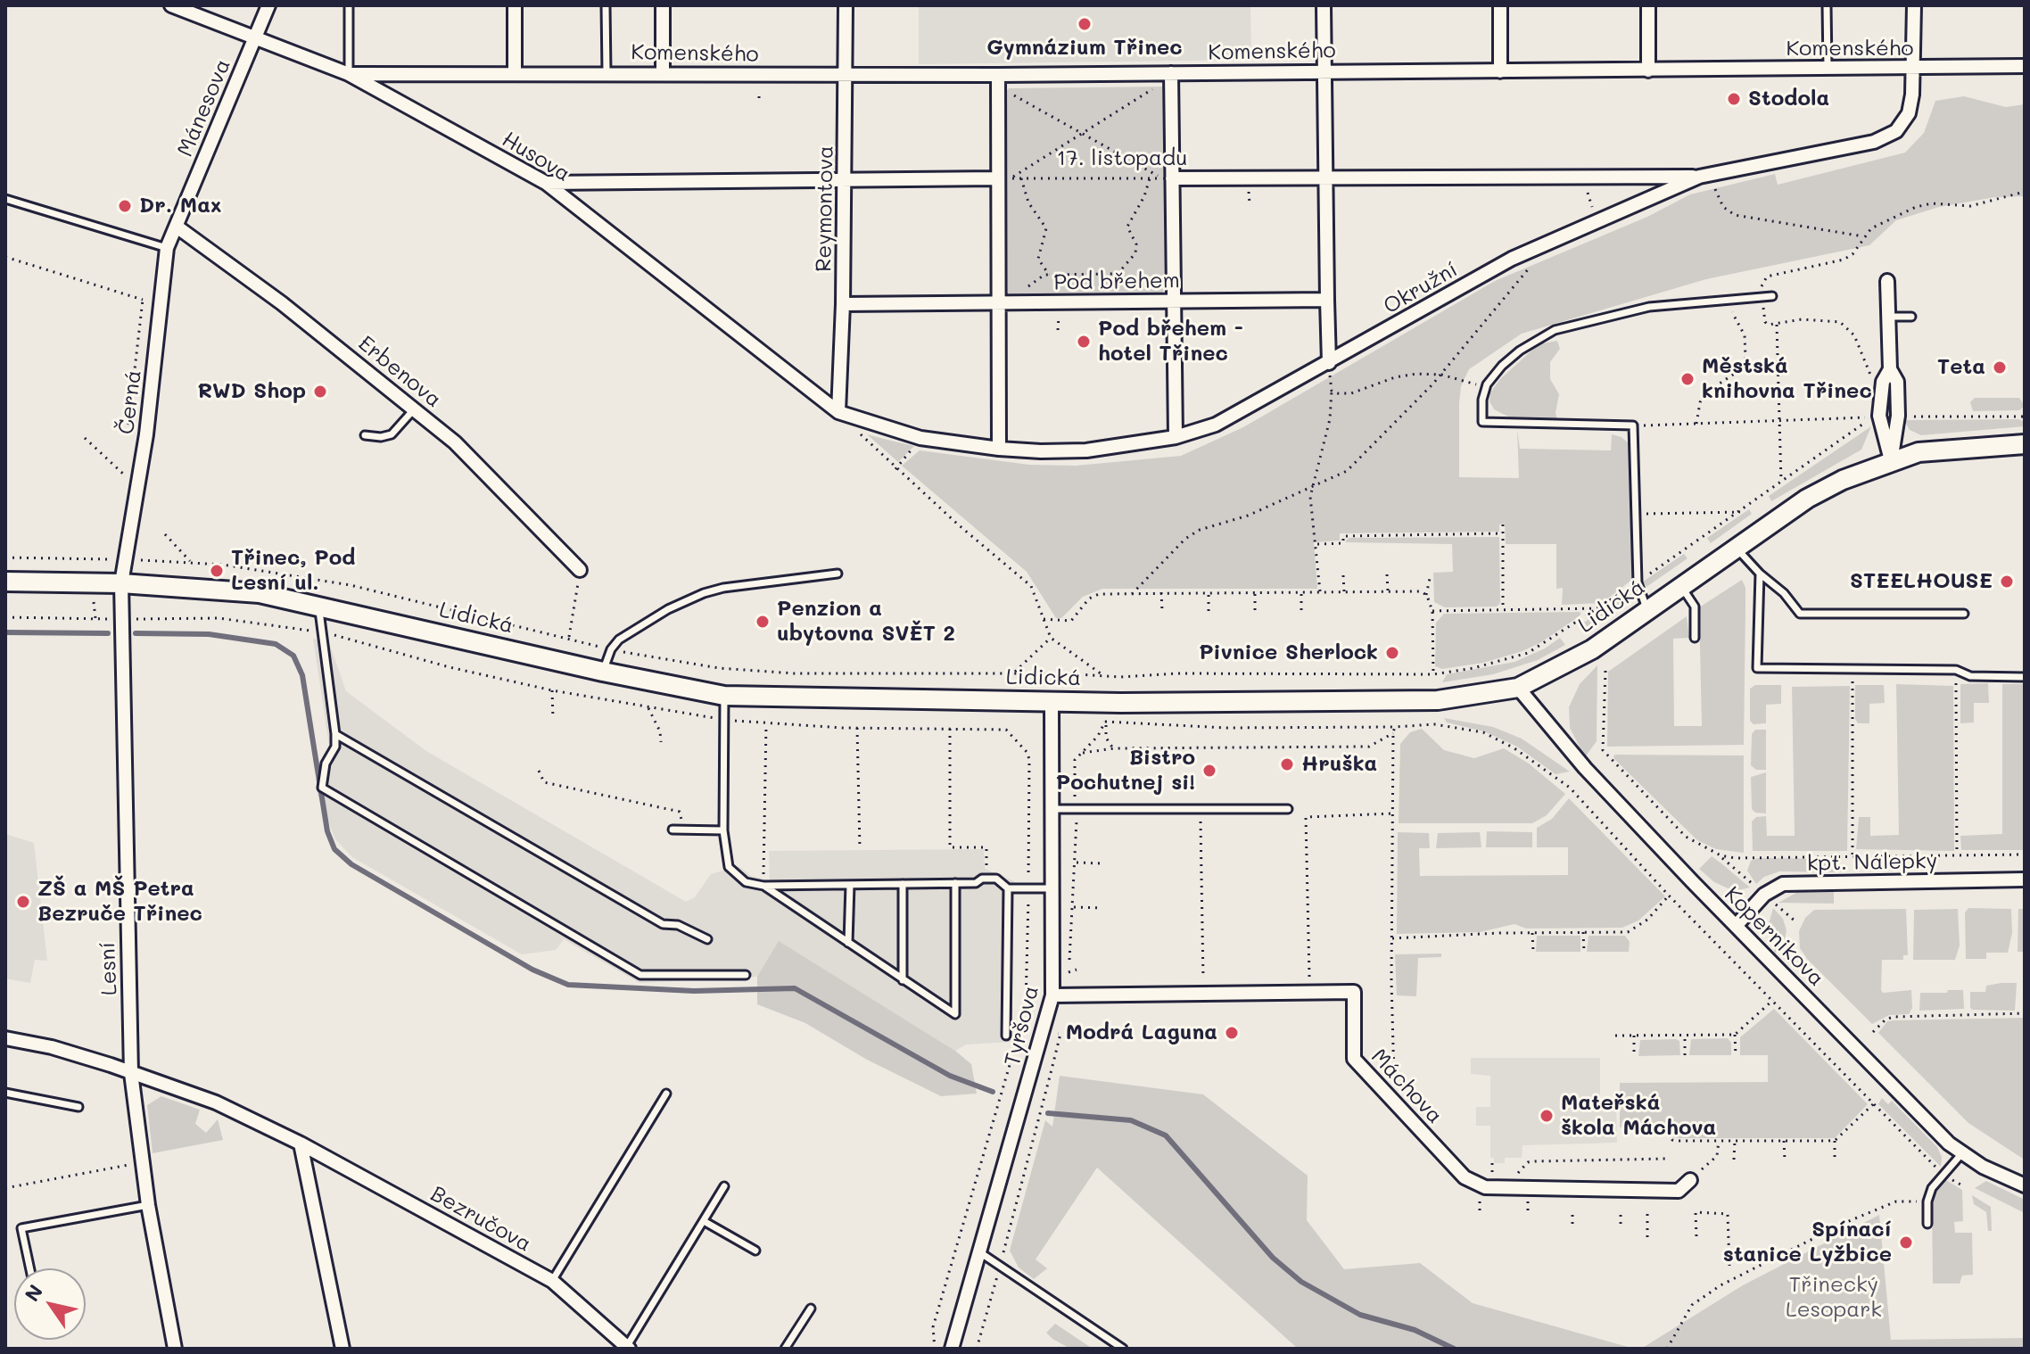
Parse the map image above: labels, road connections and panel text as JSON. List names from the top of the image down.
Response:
{
  "streets": {
    "street": [
      "Komenského",
      "Mánesova",
      "Husova",
      "17. listopadu",
      "Reymontova",
      "Pod břehem",
      "Okružní",
      "Erbenova",
      "Černá",
      "Lidická",
      "kpt. Nálepky",
      "Kopernikova",
      "Lesní",
      "Tyršova",
      "Máchova",
      "Bezručova"
    ]
  },
  "crossings": [
    ["Komenského", "Husova"],
    ["Komenského", "Reymontova"],
    ["Komenského", "Okružní"],
    ["Mánesova", "Husova"],
    ["Mánesova", "Erbenova"],
    ["Mánesova", "Černá"],
    ["Husova", "Reymontova"],
    ["Husova", "Okružní"],
    ["17. listopadu", "Okružní"],
    ["Reymontova", "Pod břehem"],
    ["Reymontova", "Okružní"],
    ["Erbenova", "Černá"],
    ["Černá", "Lidická"],
    ["Černá", "Lesní"],
    ["Lidická", "Kopernikova"],
    ["Lidická", "Lesní"],
    ["Lidická", "Tyršova"],
    ["kpt. Nálepky", "Kopernikova"],
    ["Lesní", "Bezručova"],
    ["Tyršova", "Máchova"]
  ],
  "parks": ["Třinecký Lesopark"],
  "places": [
    "Gymnázium Třinec",
    "Stodola",
    "Dr. Max",
    "Pod břehem - hotel Třinec",
    "Teta",
    "Městská knihovna Třinec",
    "RWD Shop",
    "Třinec, Pod Lesní ul.",
    "STEELHOUSE",
    "Penzion a ubytovna SVĚT 2",
    "Pivnice Sherlock",
    "Hruška",
    "Bistro Pochutnej si!",
    "ZŠ a MŠ Petra Bezruče Třinec",
    "Modrá Laguna",
    "Mateřská škola Máchova",
    "Spínací stanice Lyžbice"
  ],
  "north": "top left"
}
